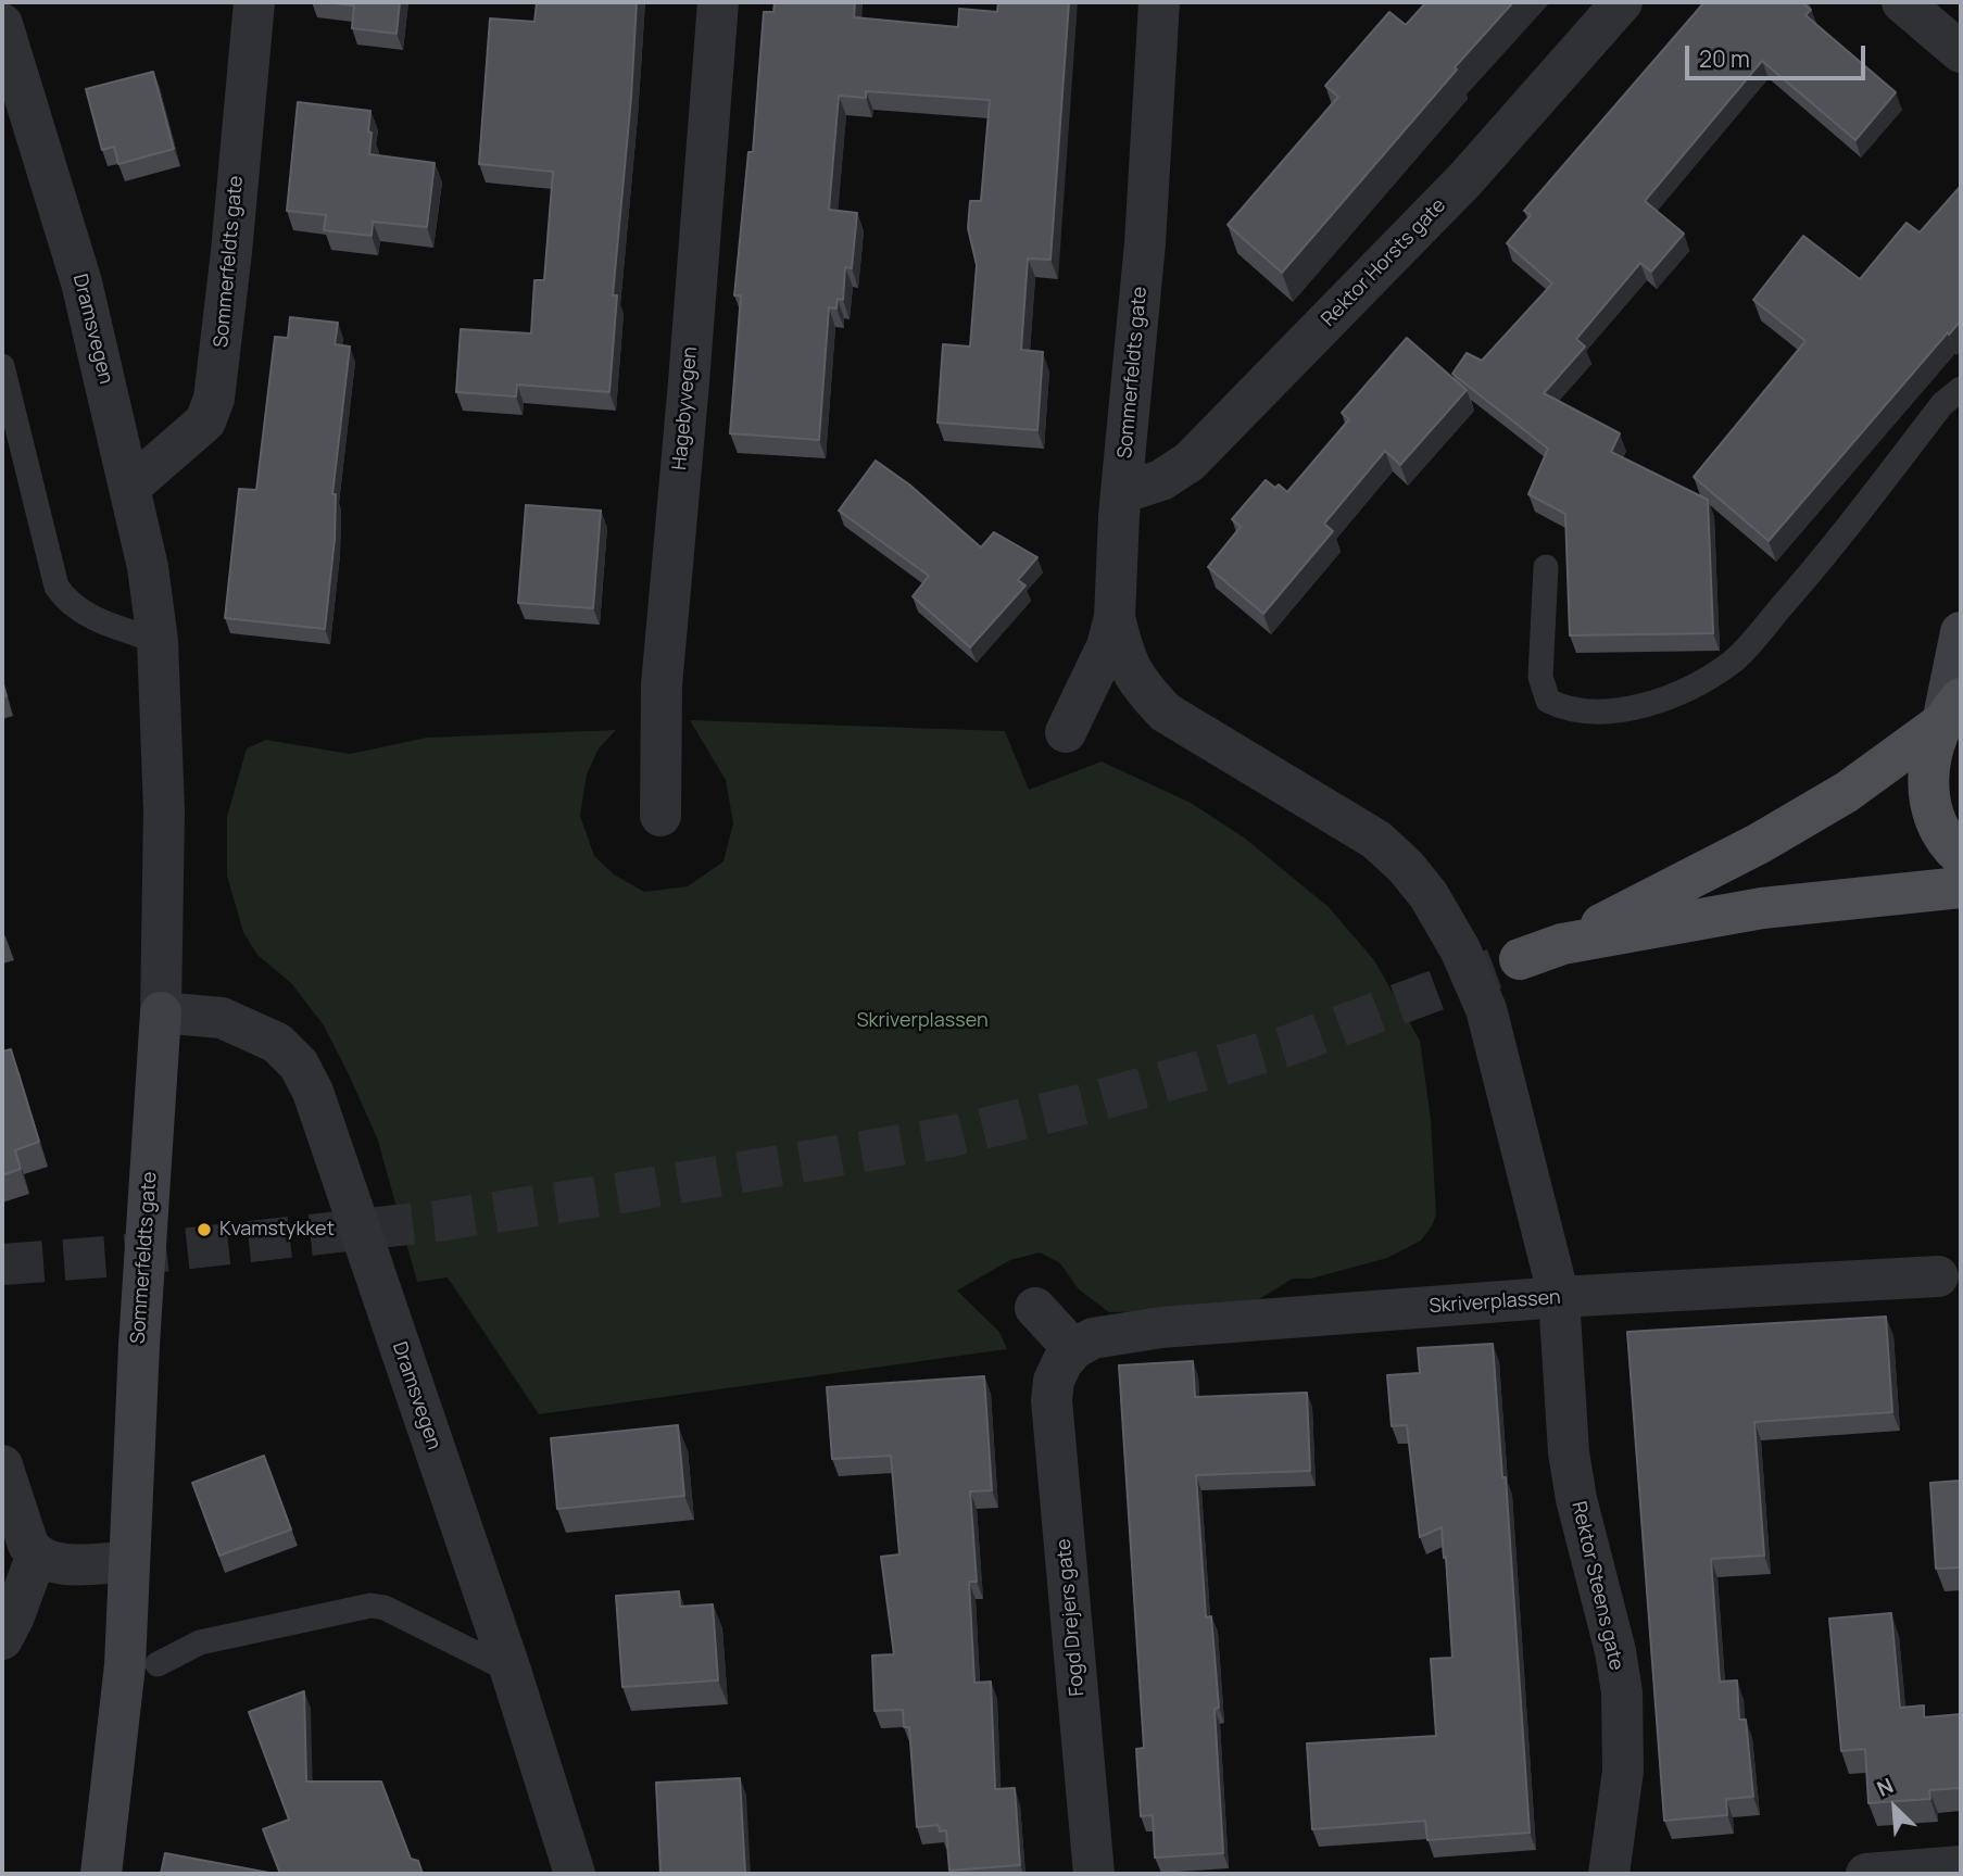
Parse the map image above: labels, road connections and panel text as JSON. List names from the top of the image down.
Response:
{
  "streets": {
    "street": [
      "Sommerfeldts gate",
      "Rektor Horsts gate",
      "Dramsvegen",
      "Hagebyvegen",
      "Skriverplassen",
      "Rektor Steens gate",
      "Fogd Drejers gate"
    ]
  },
  "crossings": [
    ["Sommerfeldts gate", "Rektor Horsts gate"],
    ["Sommerfeldts gate", "Dramsvegen"],
    ["Sommerfeldts gate", "Rektor Steens gate"],
    ["Skriverplassen", "Rektor Steens gate"],
    ["Skriverplassen", "Fogd Drejers gate"]
  ],
  "parks": ["Skriverplassen"],
  "places": ["Kvamstykket"],
  "scale_bar": "20 m",
  "north": "top left"
}
